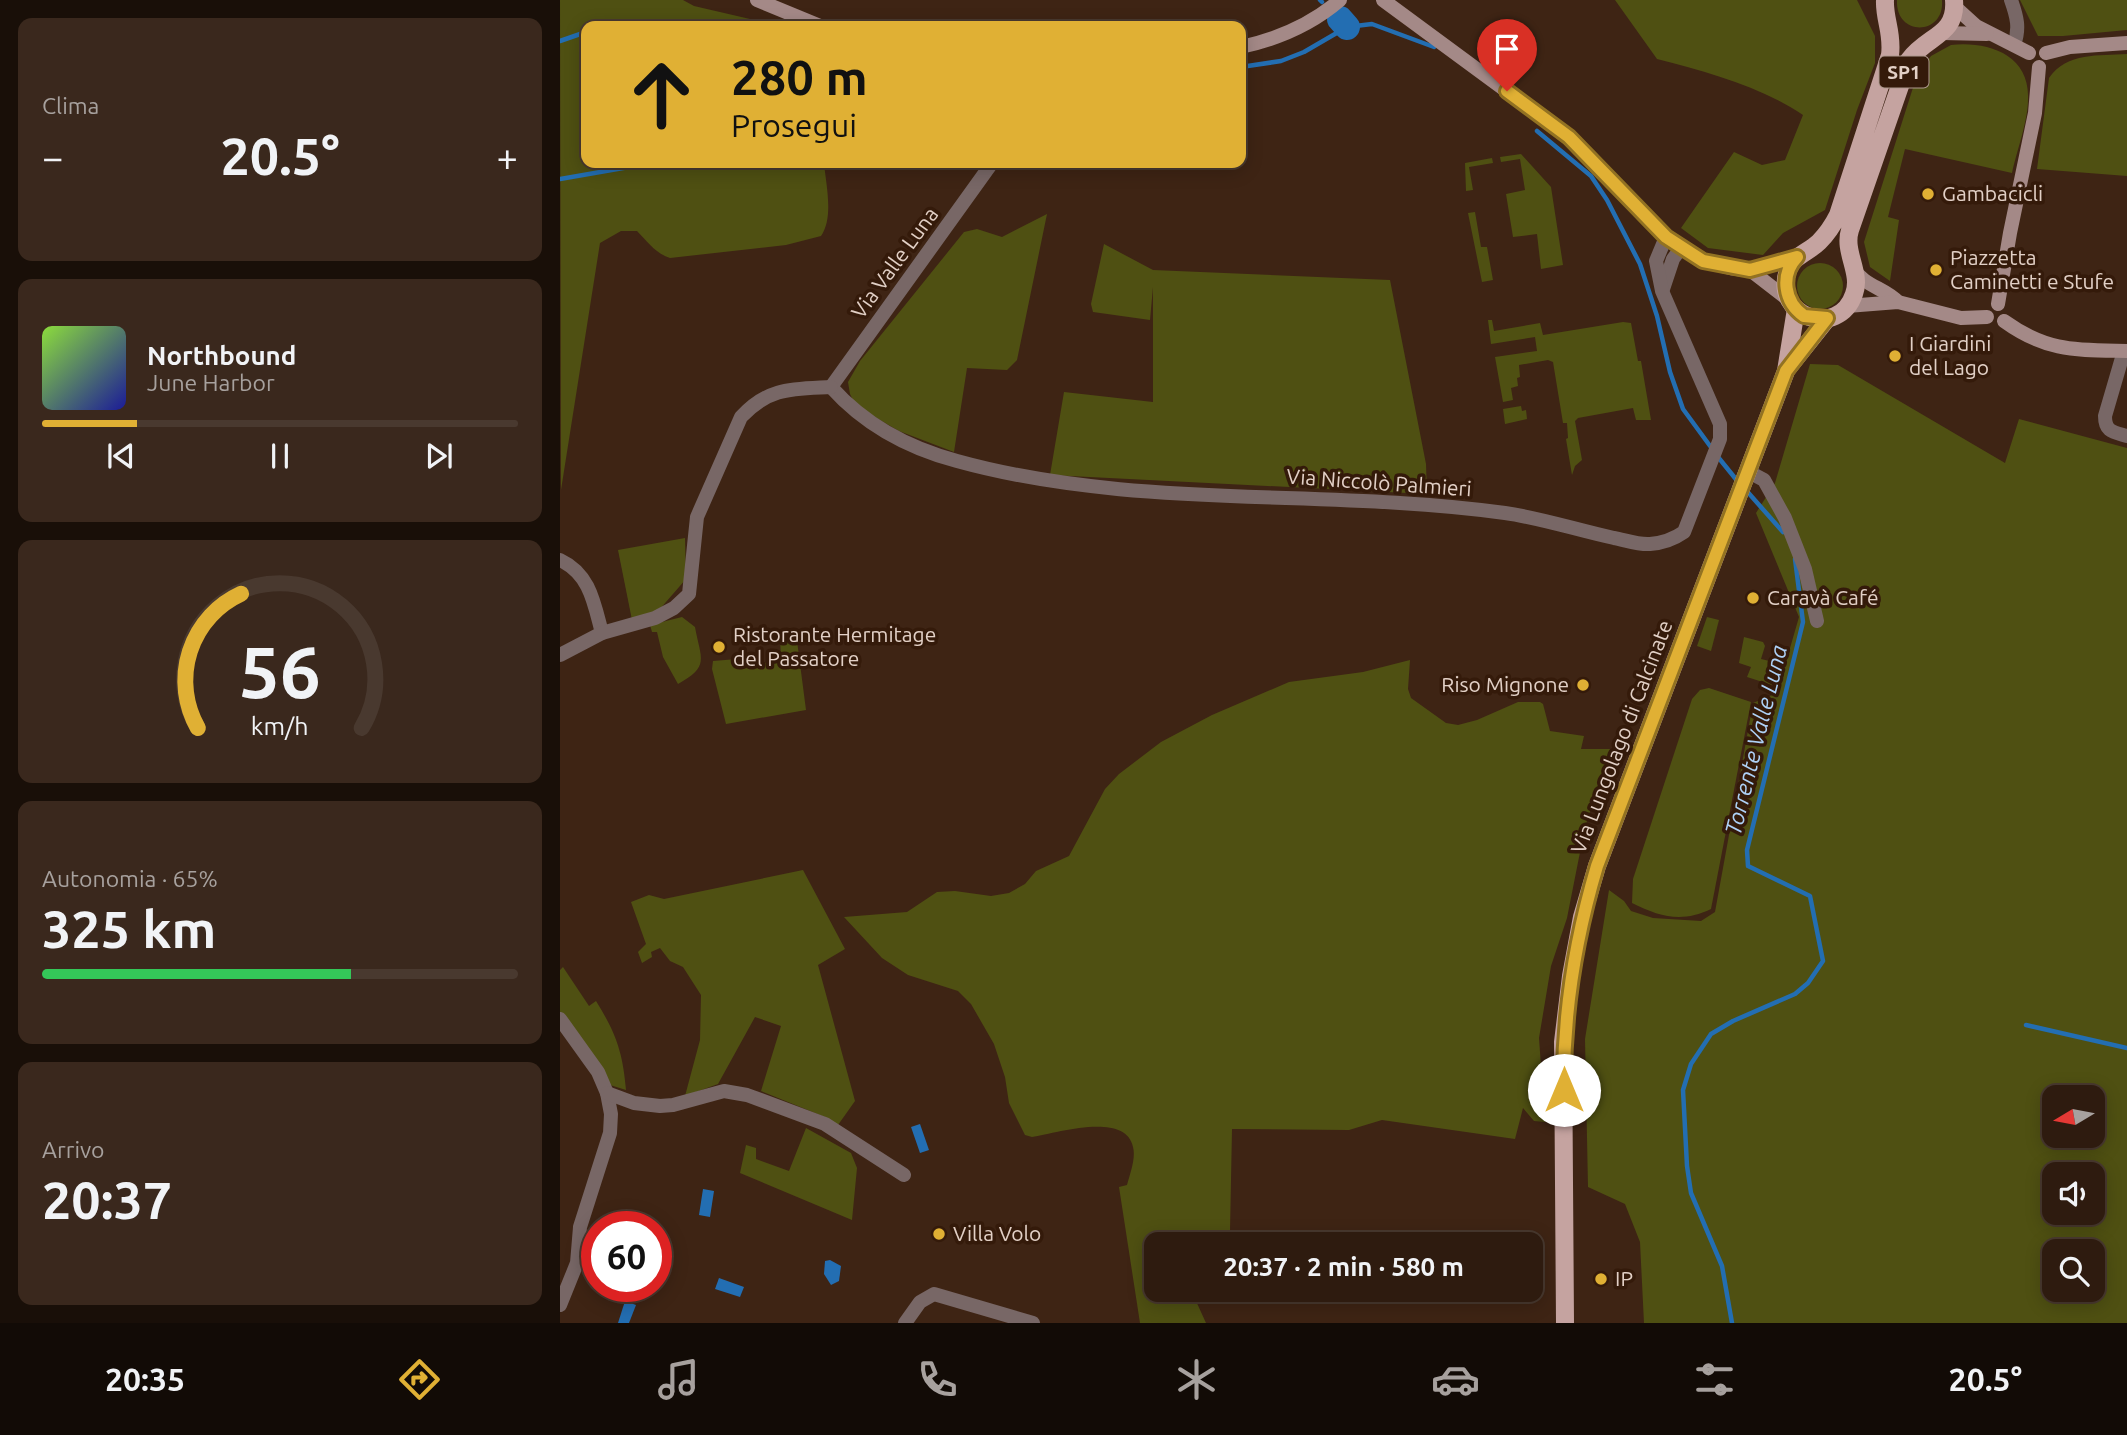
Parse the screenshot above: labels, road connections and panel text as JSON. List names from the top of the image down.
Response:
{
  "streets": {
    "main road": ["SP1", "Via Lungolago di Calcinate"],
    "street": ["Via Valle Luna", "Via Niccolò Palmieri"]
  },
  "crossings": [
    ["Via Valle Luna", "Via Niccolò Palmieri"]
  ],
  "water": ["Torrente Valle Luna"],
  "places": [
    "Gambacicli",
    "Piazzetta Caminetti e Stufe",
    "I Giardini del Lago",
    "Caravà Café",
    "Ristorante Hermitage del Passatore",
    "Riso Mignone",
    "Villa Volo",
    "IP"
  ],
  "north": "left",
  "page": {
    "tile": [
      "Clima",
      ["Autonomia · 65%", "325 km"],
      ["Arrivo", "20:37"]
    ],
    "turn": ["280 m", "Prosegui"],
    "heat": ["−", "20.5°", "+"],
    "song": ["Northbound", "June Harbor"],
    "limit": "60",
    "trip": "20:37 · 2 min · 580 m",
    "tabs": ["20:35", "20.5°"],
    "gauge": ["56", "km/h"]
  }
}
